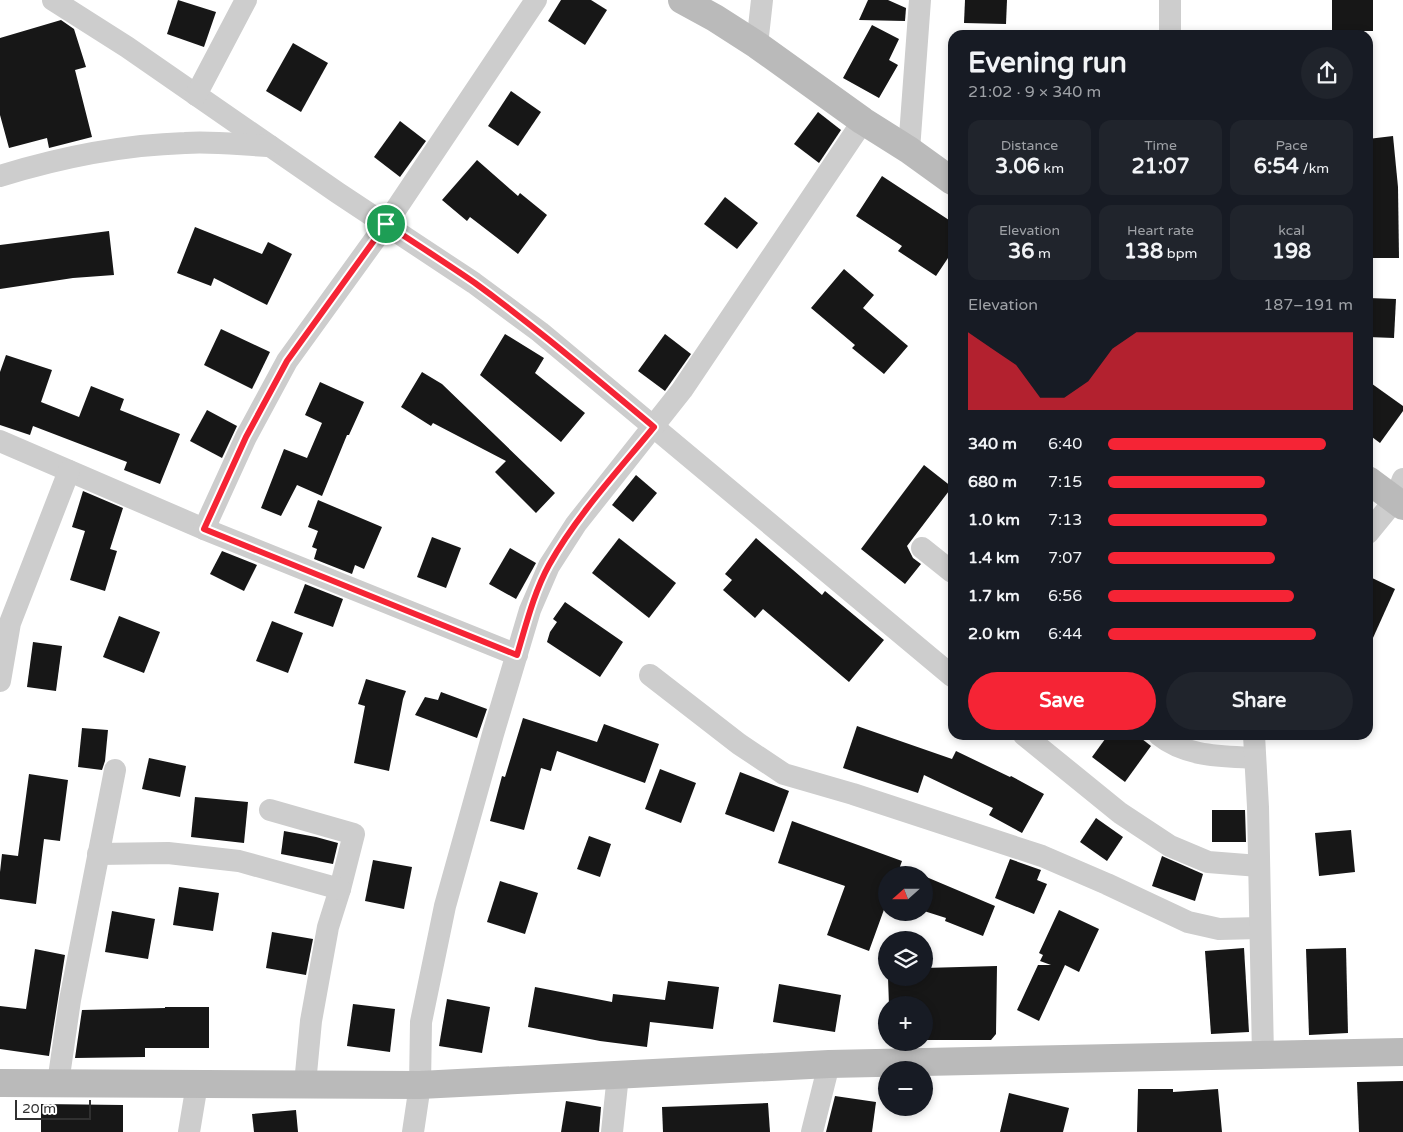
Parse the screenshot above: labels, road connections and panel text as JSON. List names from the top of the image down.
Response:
{
  "scale_bar": "20 m",
  "north": "left",
  "page": {
    "heading": ["Evening run", "21:02 · 9 × 340 m"],
    "stats": [
      ["Distance", "3.06 km"],
      ["Time", "21:07"],
      ["Pace", "6:54 /km"],
      ["Elevation", "36 m"],
      ["Heart rate", "138 bpm"],
      ["kcal", "198"]
    ],
    "chart": ["Elevation", "187–191 m"],
    "list": [
      {
        "name": "340 m",
        "note": "6:40"
      },
      {
        "name": "680 m",
        "note": "7:15"
      },
      {
        "name": "1.0 km",
        "note": "7:13"
      },
      {
        "name": "1.4 km",
        "note": "7:07"
      },
      {
        "name": "1.7 km",
        "note": "6:56"
      },
      {
        "name": "2.0 km",
        "note": "6:44"
      }
    ],
    "buttons": ["Save", "Share"],
    "map_buttons": ["+", "−"],
    "scale": "20 m"
  }
}
